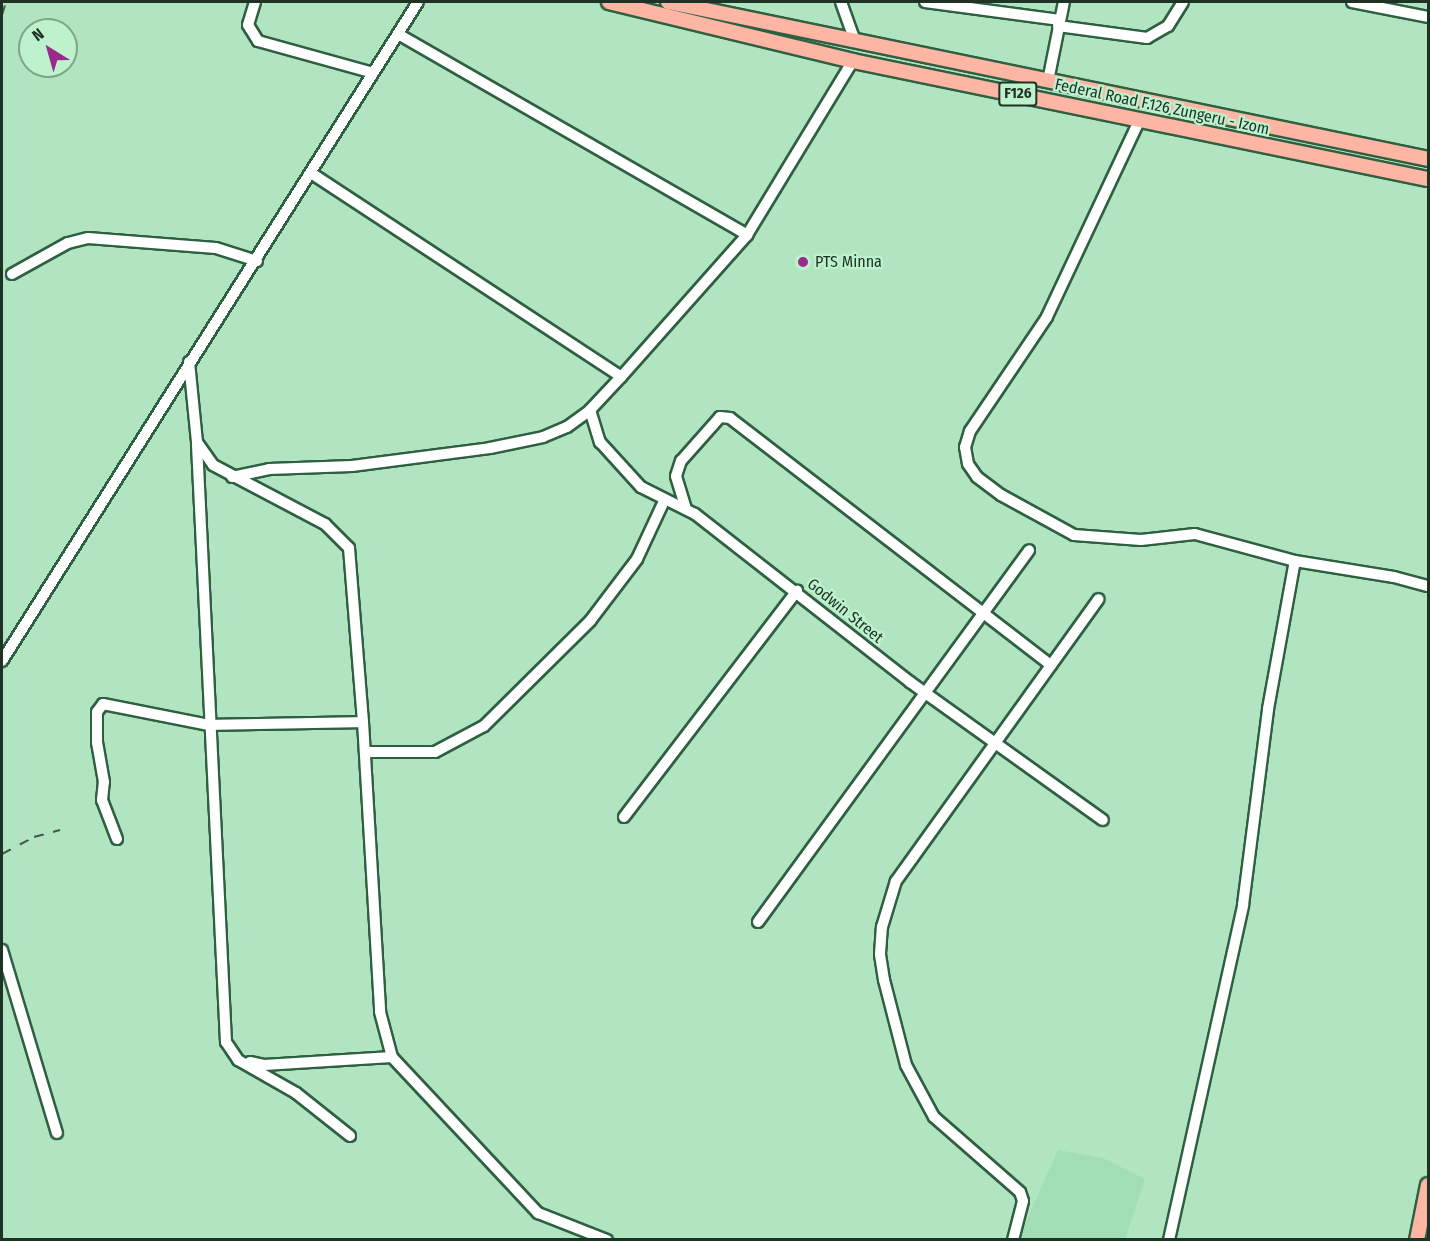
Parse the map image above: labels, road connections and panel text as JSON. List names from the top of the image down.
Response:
{
  "streets": {
    "main road": ["F126", "Federal Road F.126 Zungeru - Izom"],
    "street": ["Godwin Street"]
  },
  "places": ["PTS Minna"],
  "north": "top left"
}
